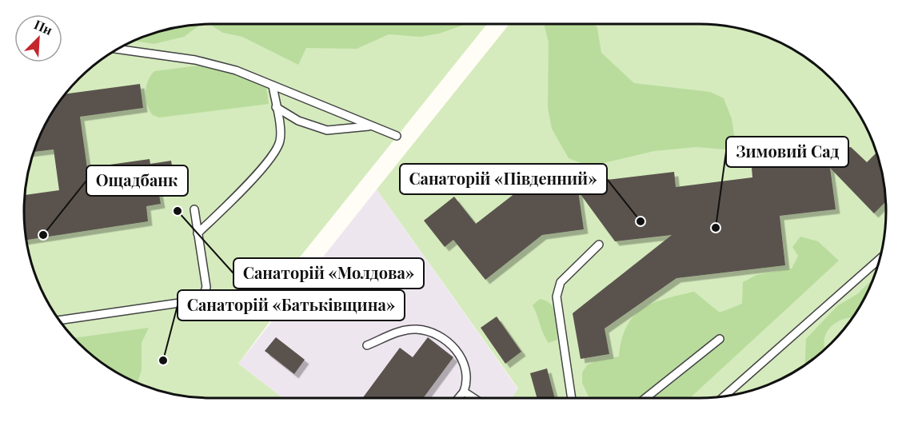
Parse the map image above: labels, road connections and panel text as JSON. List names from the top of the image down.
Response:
{
  "places": [
    "Санаторій «Молдова»",
    "Санаторій «Південний»",
    "Зимовий Сад",
    "Ощадбанк",
    "Санаторій «Батьківщина»"
  ],
  "north": "top right"
}
